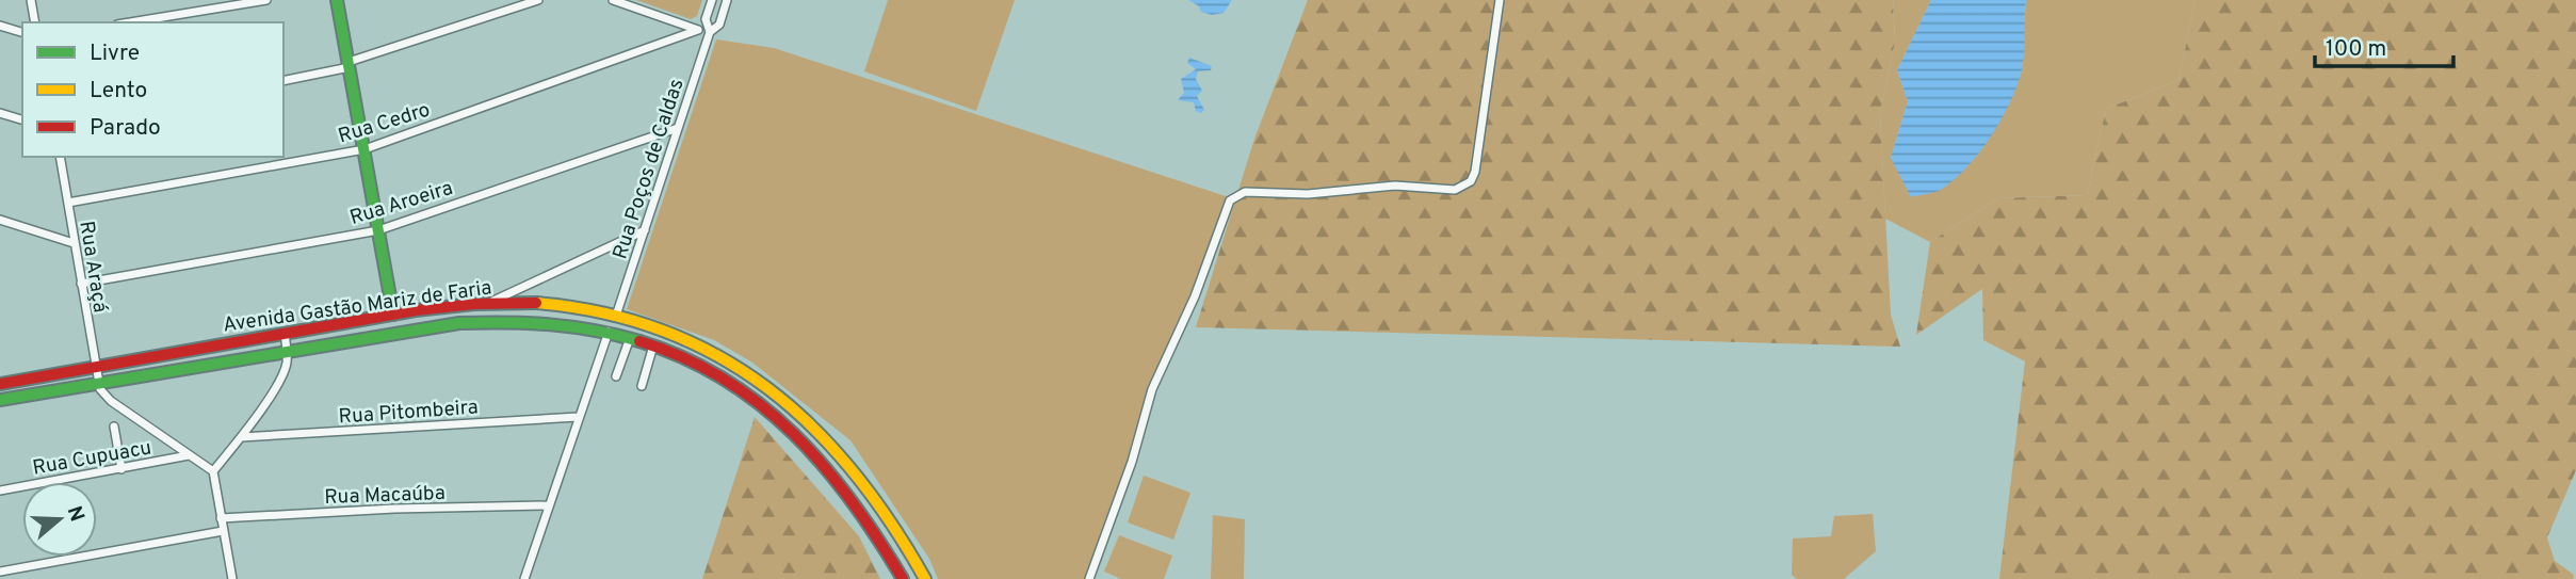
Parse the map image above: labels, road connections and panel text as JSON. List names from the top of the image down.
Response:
{
  "streets": {
    "main road": ["Avenida Gastão Mariz de Faria"],
    "street": [
      "Rua Cedro",
      "Rua Poços de Caldas",
      "Rua Aroeira",
      "Rua Araçá",
      "Rua Pitombeira",
      "Rua Cupuacu",
      "Rua Macaúba"
    ]
  },
  "crossings": [
    ["Rua Cedro", "Rua Araçá"],
    ["Rua Poços de Caldas", "Rua Aroeira"],
    ["Rua Poços de Caldas", "Avenida Gastão Mariz de Faria"],
    ["Rua Aroeira", "Rua Araçá"],
    ["Rua Araçá", "Avenida Gastão Mariz de Faria"]
  ],
  "legend": ["Livre", "Lento", "Parado"],
  "scale_bar": "100 m",
  "north": "right"
}
